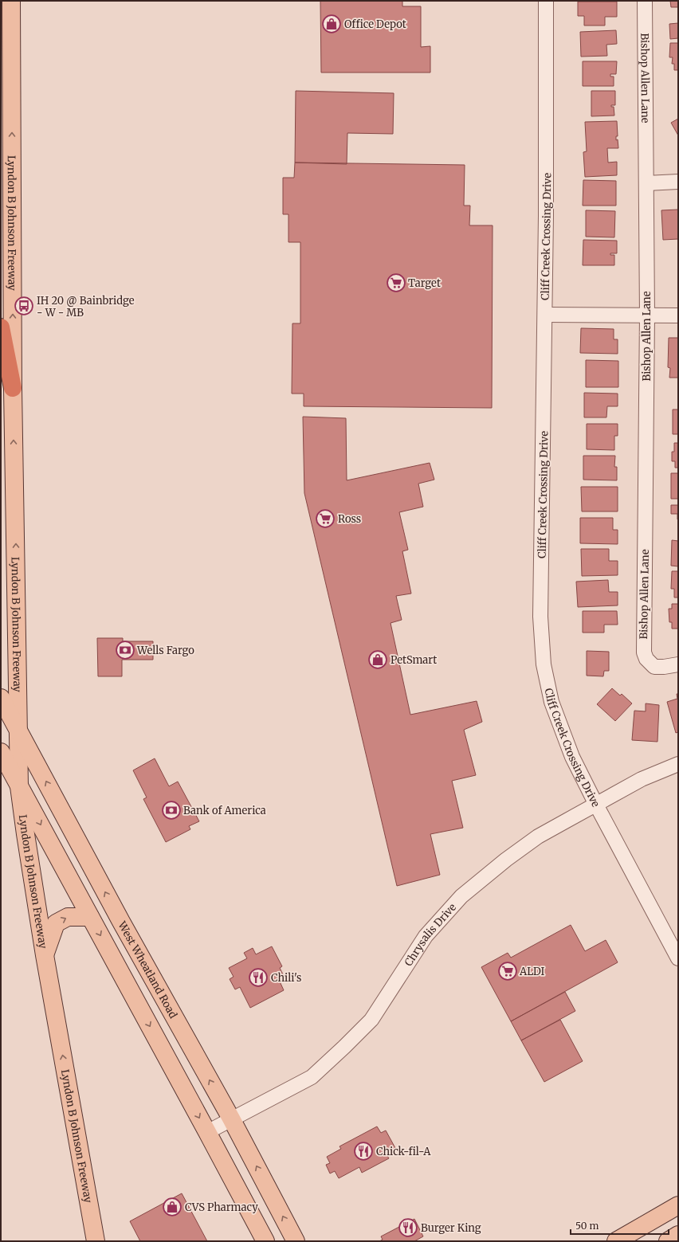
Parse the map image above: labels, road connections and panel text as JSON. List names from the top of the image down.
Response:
{
  "streets": {
    "main road": ["Lyndon B Johnson Freeway", "West Wheatland Road"],
    "street": ["Bishop Allen Lane", "Cliff Creek Crossing Drive", "Chrysalis Drive"]
  },
  "crossings": [
    ["Lyndon B Johnson Freeway", "West Wheatland Road"],
    ["Cliff Creek Crossing Drive", "Chrysalis Drive"],
    ["Chrysalis Drive", "West Wheatland Road"]
  ],
  "places": {
    "shop": ["Office Depot", "PetSmart", "CVS Pharmacy"],
    "supermarket": ["Target", "Ross", "ALDI"],
    "bus stop": ["IH 20 @ Bainbridge - W - MB"],
    "bank": ["Wells Fargo", "Bank of America"],
    "restaurant": ["Chili's", "Chick-fil-A", "Burger King"]
  },
  "scale_bar": "50 m"
}
